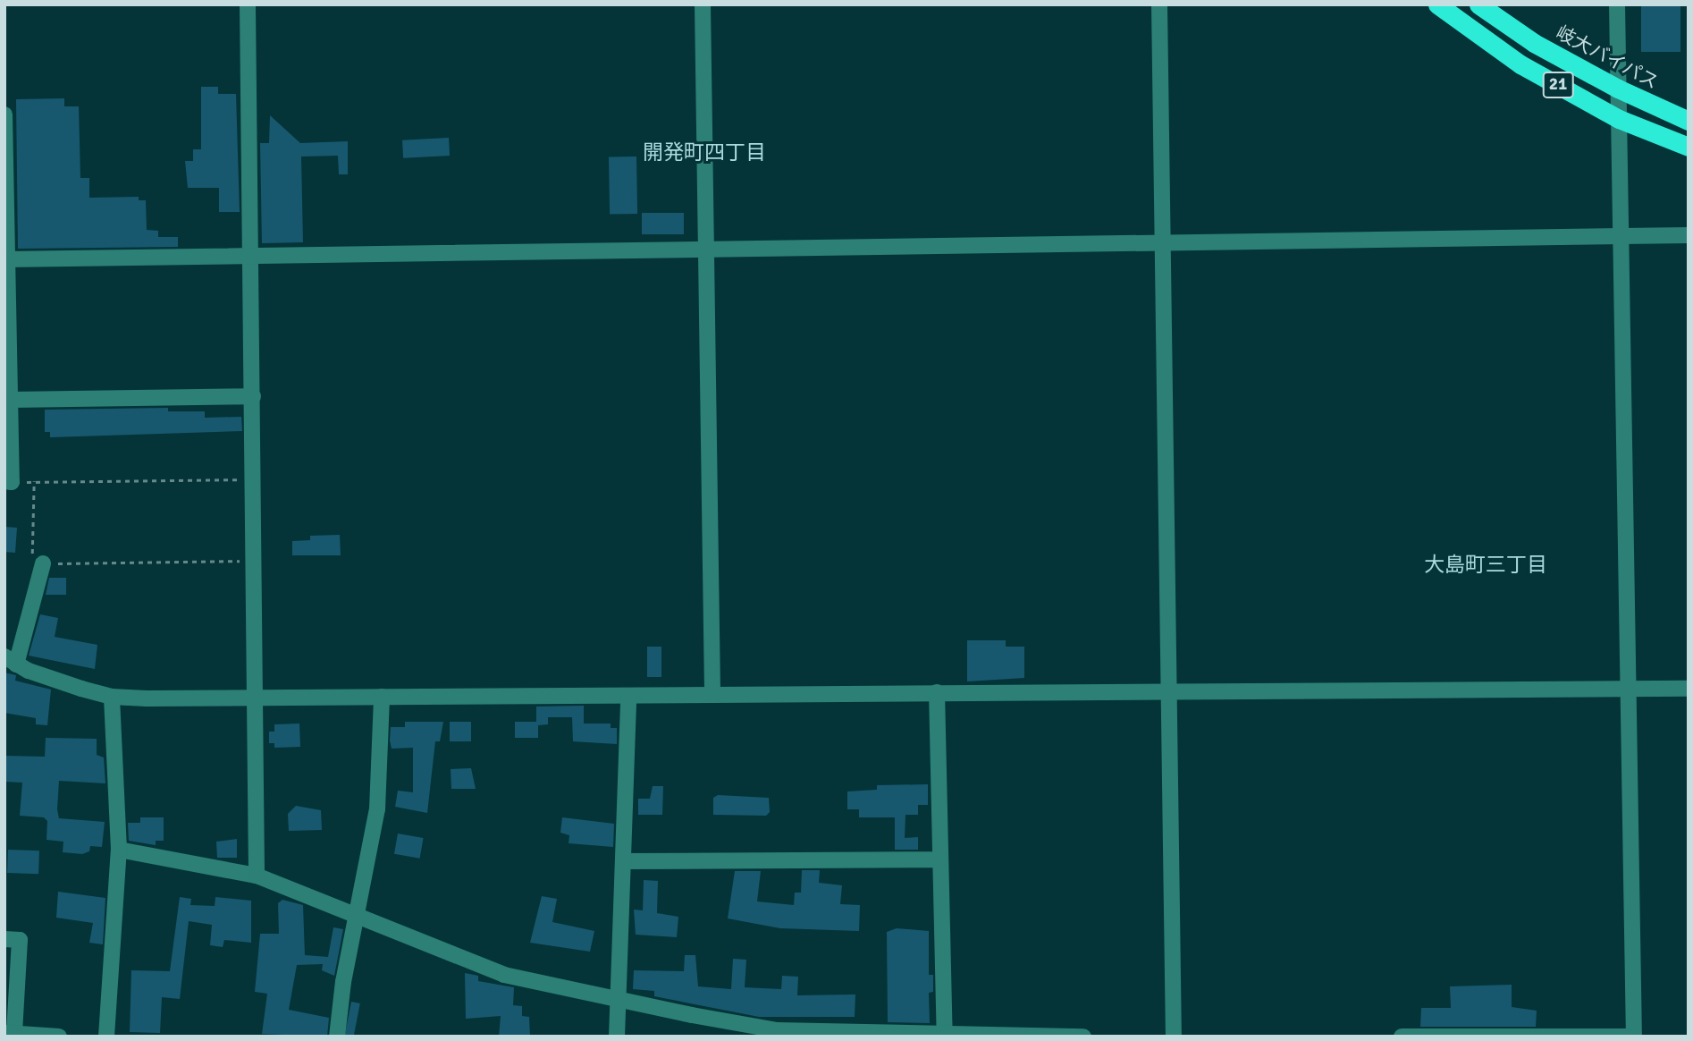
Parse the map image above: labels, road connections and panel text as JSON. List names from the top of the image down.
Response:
{
  "streets": {
    "highway": ["岐大バイパス", "21"]
  },
  "districts": ["開発町四丁目", "大島町三丁目"]
}
